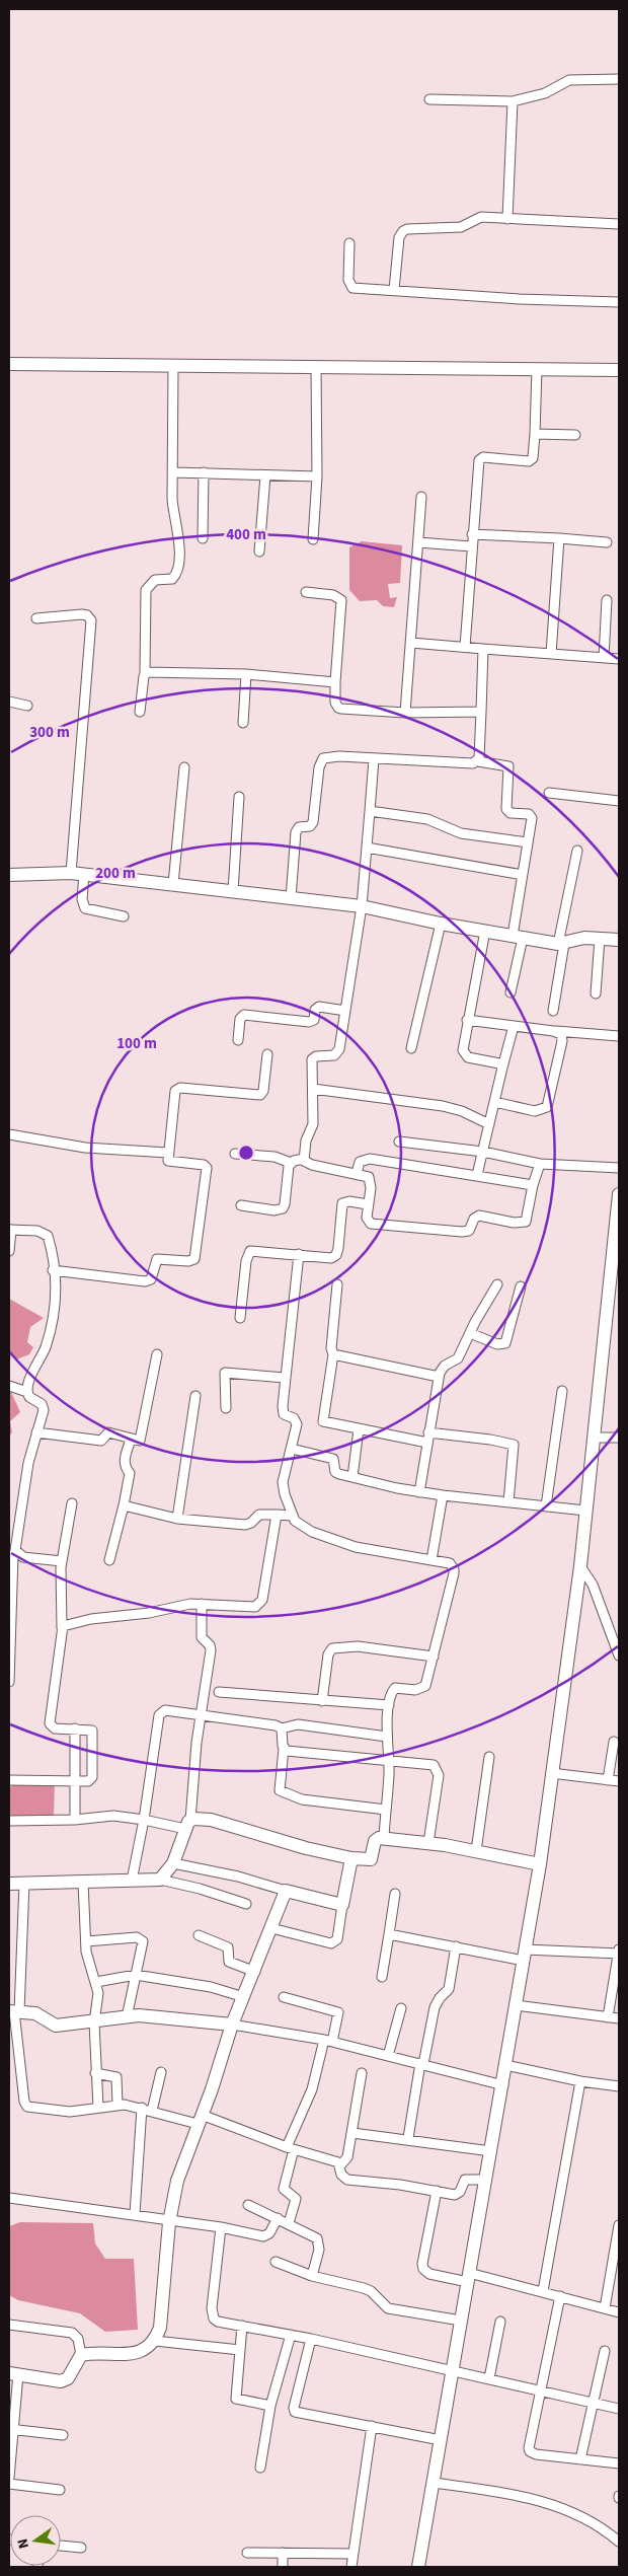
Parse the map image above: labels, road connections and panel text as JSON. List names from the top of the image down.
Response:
{
  "north": "left",
  "rings": [
    "400 m",
    "300 m",
    "200 m",
    "100 m"
  ]
}
